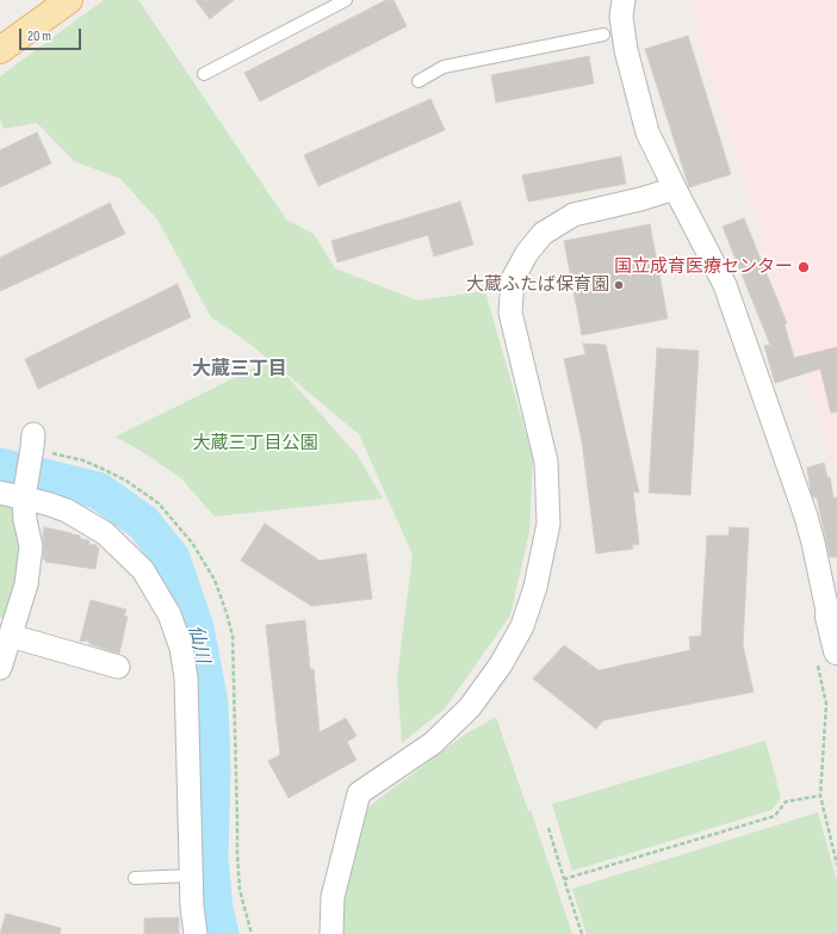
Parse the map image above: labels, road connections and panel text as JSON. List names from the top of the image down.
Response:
{
  "districts": ["大蔵三丁目"],
  "water": ["仙川"],
  "parks": ["大蔵三丁目公園"],
  "places": ["国立成育医療センター", "大蔵ふたば保育園"],
  "scale_bar": "20 m"
}
